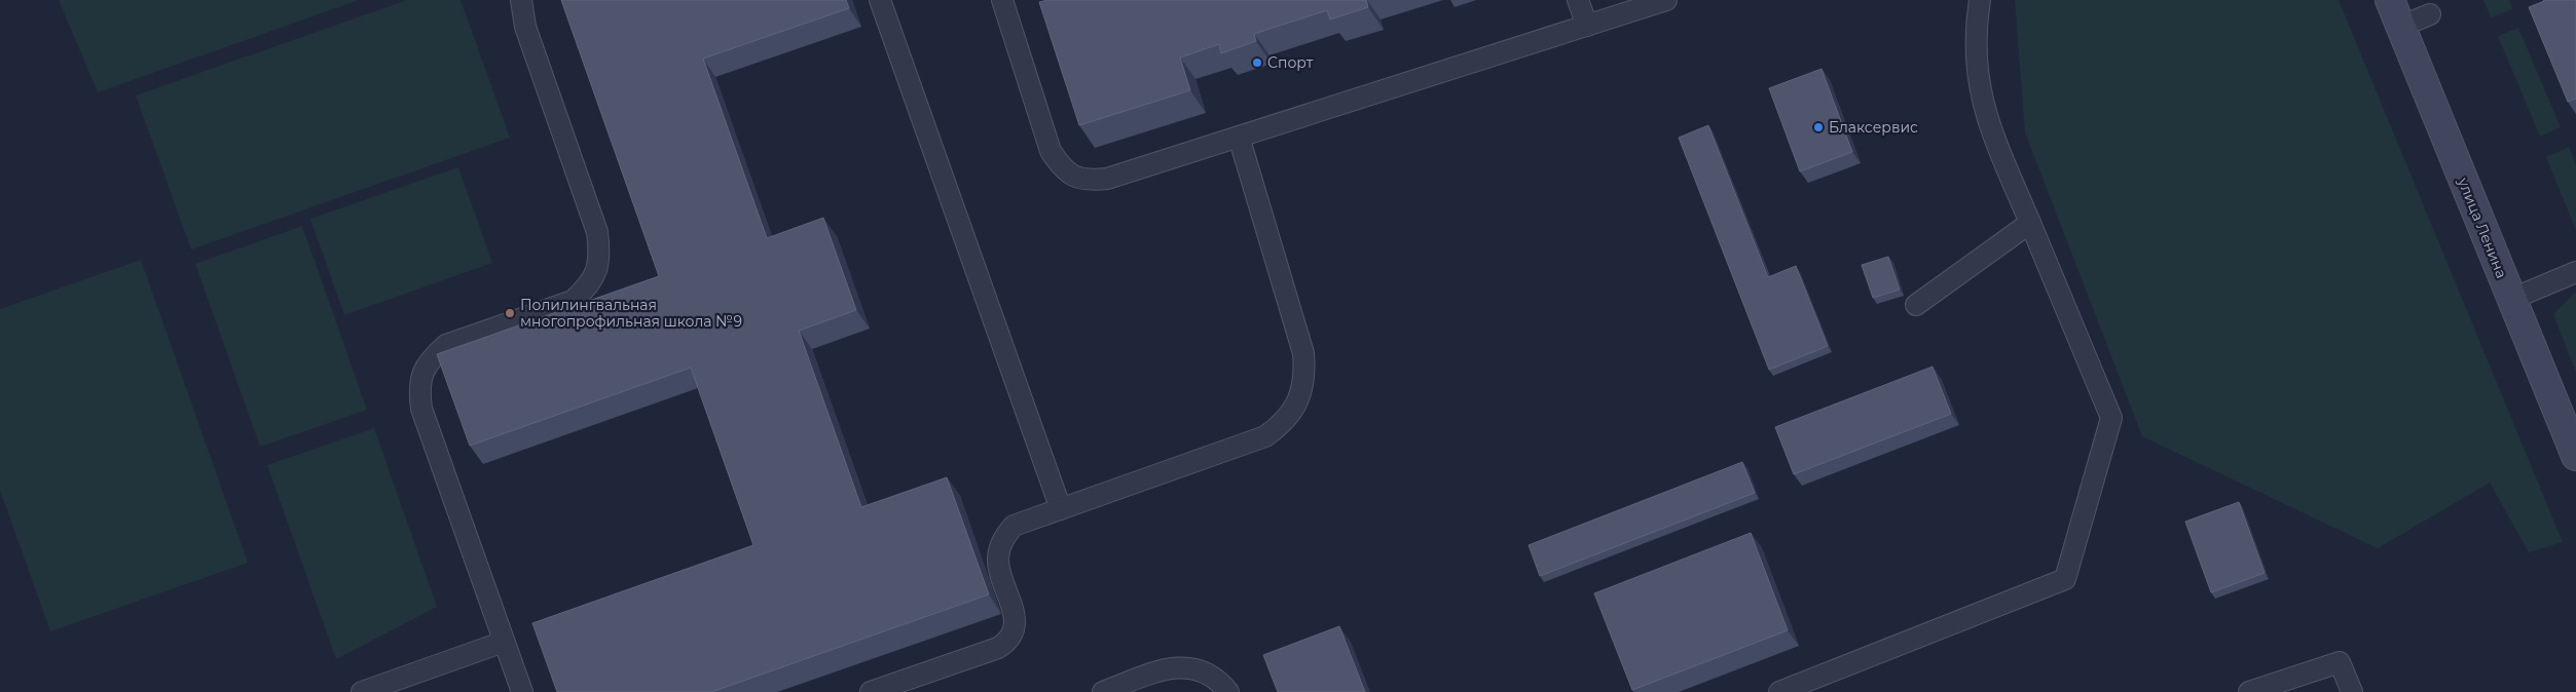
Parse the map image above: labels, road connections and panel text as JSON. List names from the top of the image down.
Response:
{
  "streets": {
    "main road": ["улица Ленина"]
  },
  "places": ["Спорт", "Блаксервис", "Полилингвальная многопрофильная школа №9"]
}
